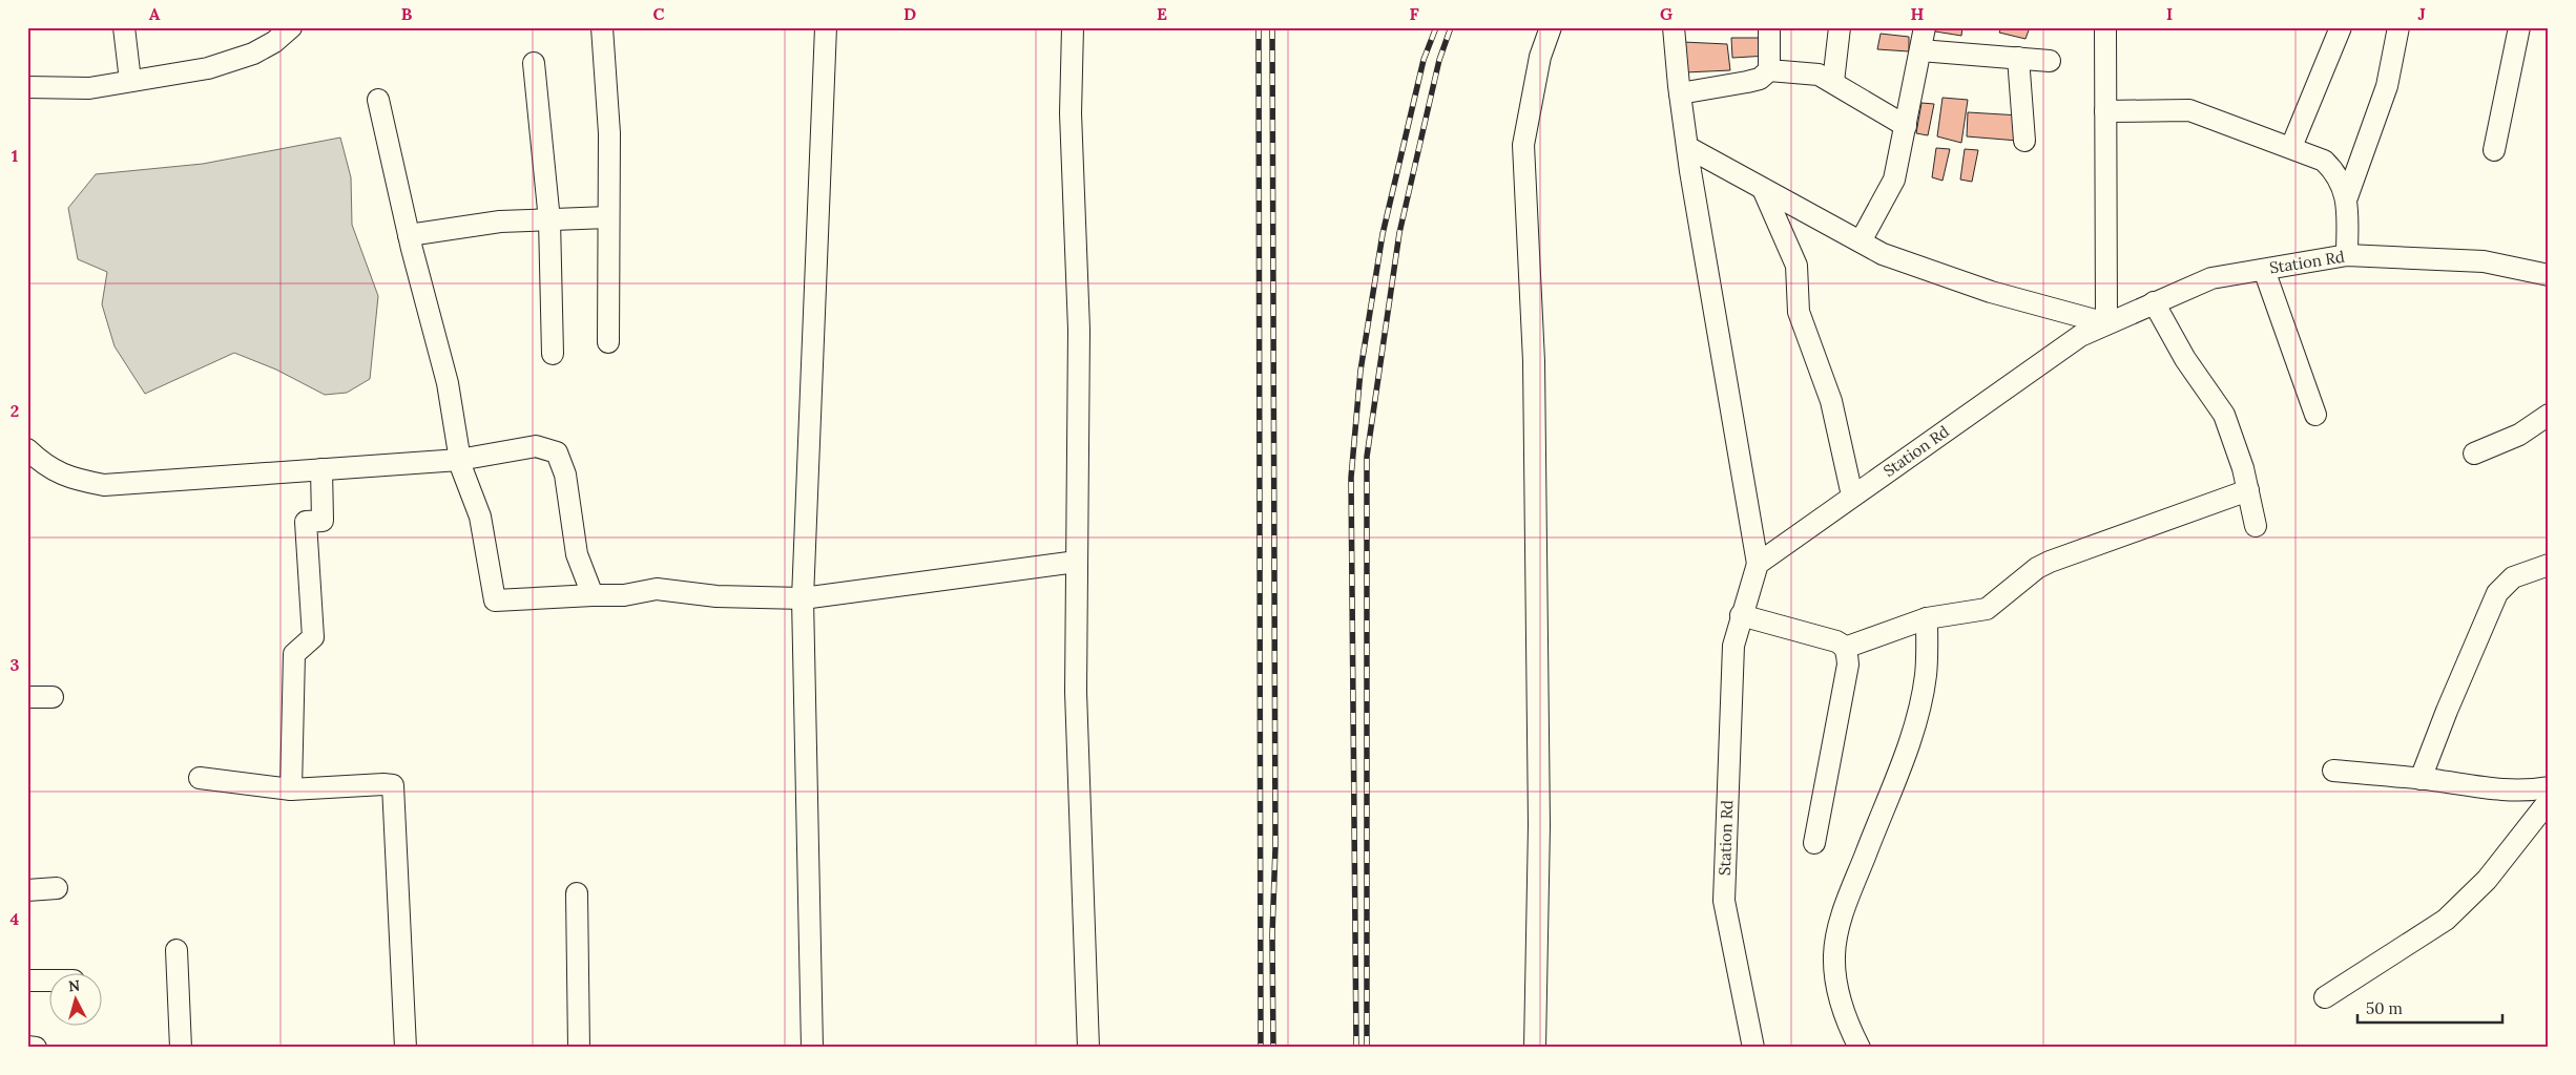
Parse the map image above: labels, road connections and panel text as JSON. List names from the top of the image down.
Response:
{
  "streets": {
    "street": ["Station Rd"]
  },
  "scale_bar": "50 m",
  "north": "top",
  "grid": {
    "columns": [
      "A",
      "B",
      "C",
      "D",
      "E",
      "F",
      "G",
      "H",
      "I",
      "J"
    ],
    "rows": [
      "1",
      "2",
      "3",
      "4"
    ]
  }
}
